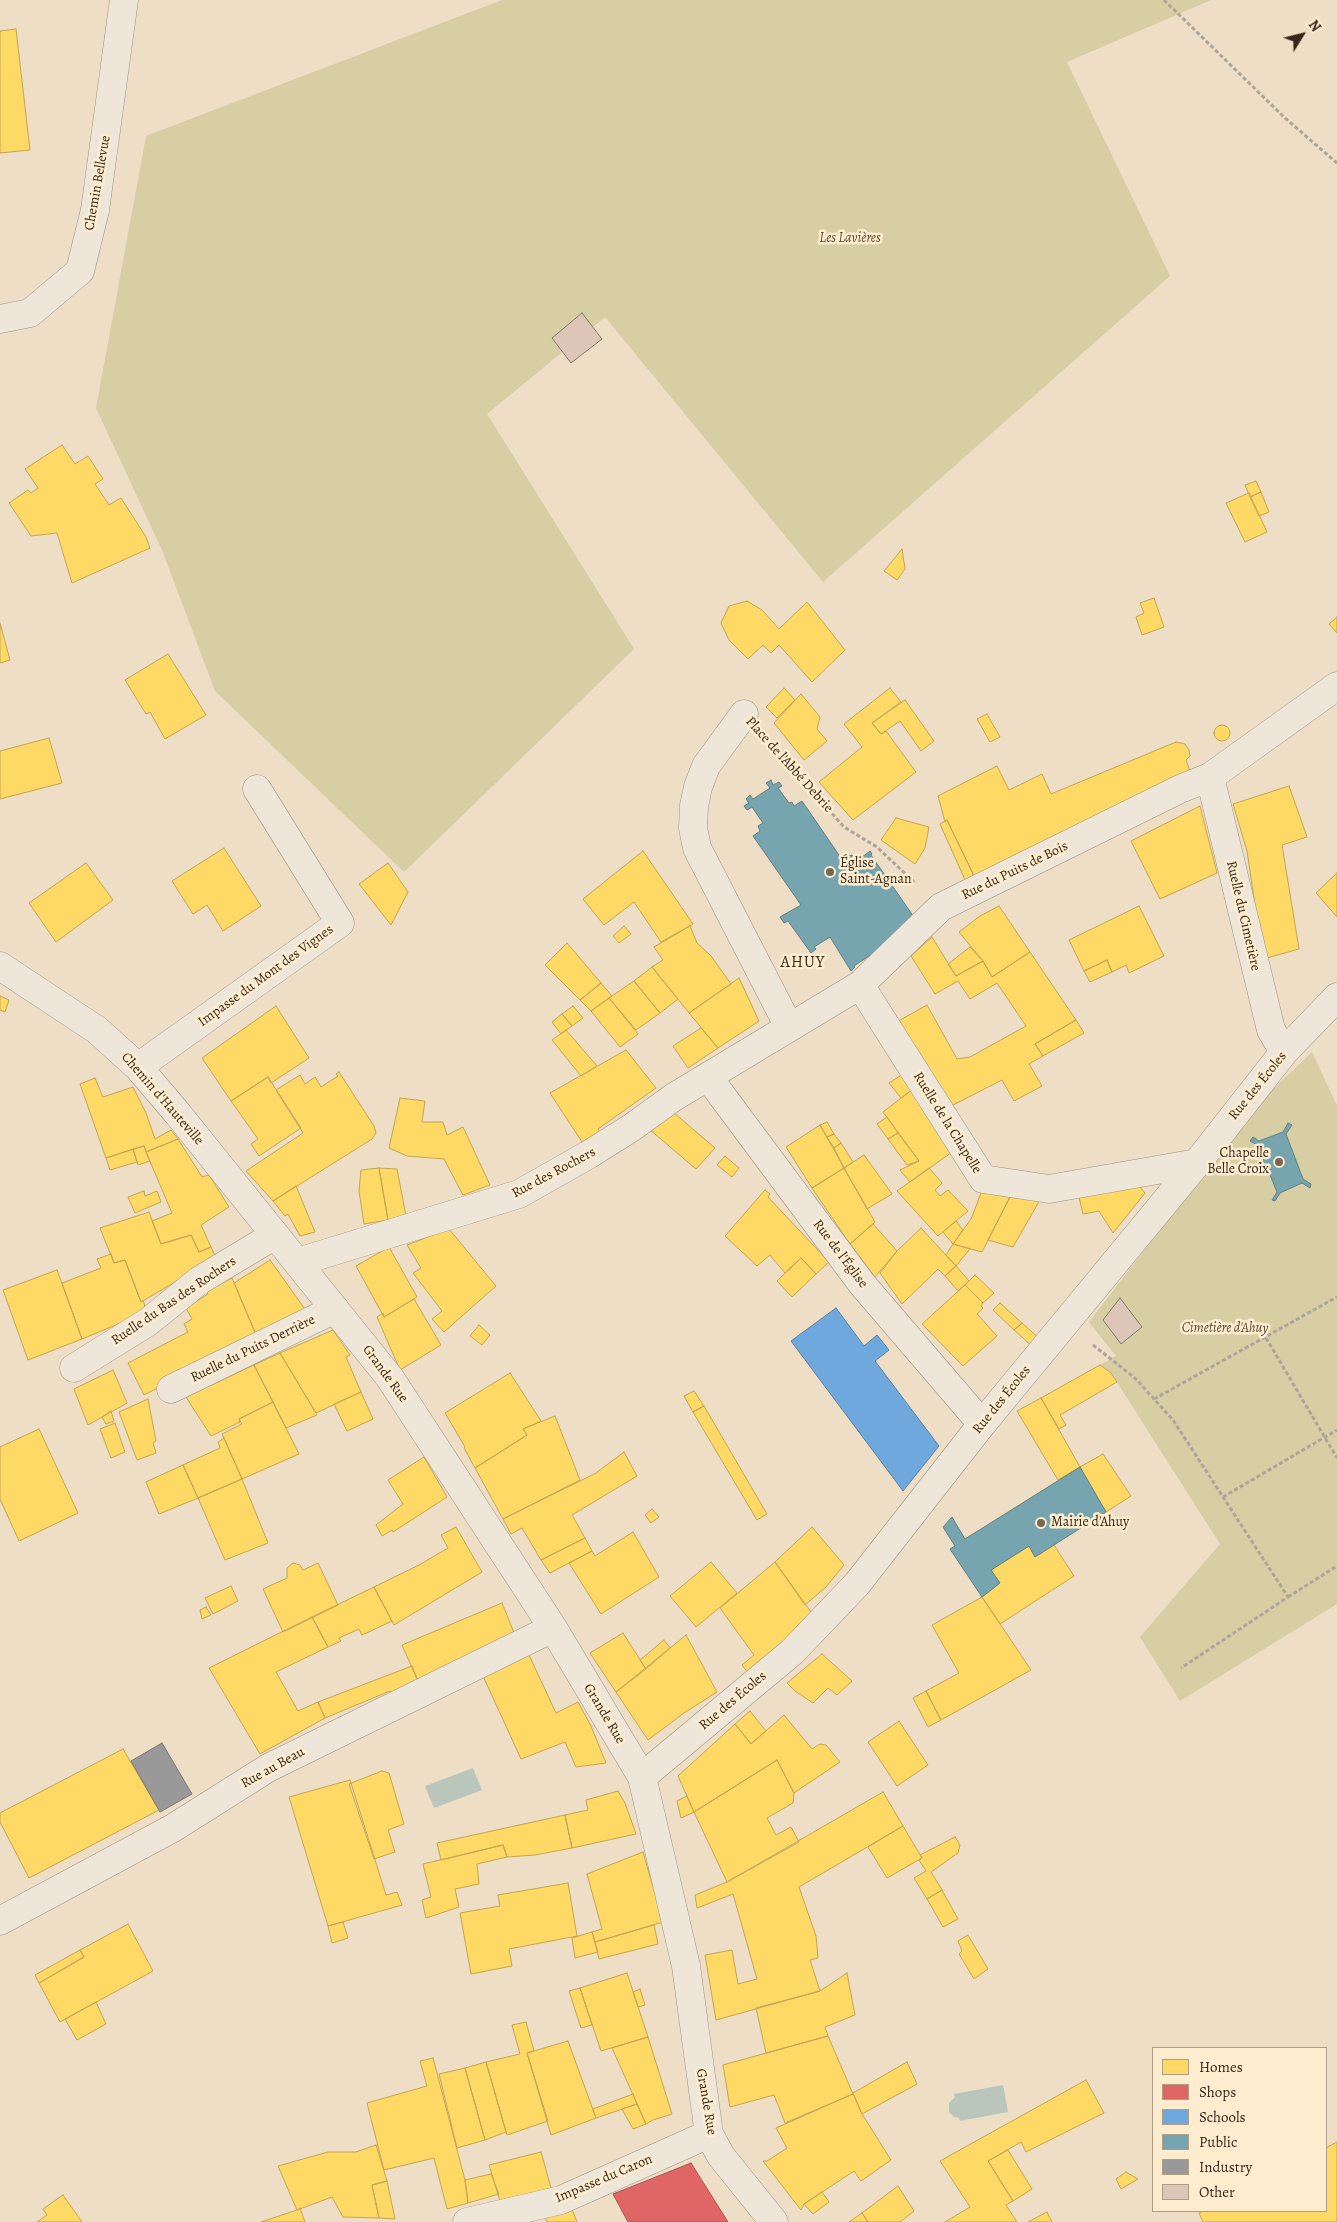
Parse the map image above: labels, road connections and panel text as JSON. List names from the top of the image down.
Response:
{
  "streets": {
    "street": [
      "Chemin Bellevue",
      "Place de l'Abbé Debrie",
      "Rue du Puits de Bois",
      "Ruelle du Cimetière",
      "Impasse du Mont des Vignes",
      "Rue des Écoles",
      "Chemin d'Hauteville",
      "Ruelle de la Chapelle",
      "Rue des Rochers",
      "Rue de l'Église",
      "Ruelle du Bas des Rochers",
      "Ruelle du Puits Derrière",
      "Grande Rue",
      "Rue au Beau",
      "Impasse du Caron"
    ]
  },
  "crossings": [
    ["Place de l'Abbé Debrie", "Rue du Puits de Bois"],
    ["Rue du Puits de Bois", "Ruelle du Cimetière"],
    ["Rue du Puits de Bois", "Ruelle de la Chapelle"],
    ["Rue du Puits de Bois", "Rue des Rochers"],
    ["Rue du Puits de Bois", "Rue de l'Église"],
    ["Ruelle du Cimetière", "Rue des Écoles"],
    ["Impasse du Mont des Vignes", "Chemin d'Hauteville"],
    ["Rue des Écoles", "Ruelle de la Chapelle"],
    ["Rue des Écoles", "Rue de l'Église"],
    ["Rue des Écoles", "Grande Rue"],
    ["Chemin d'Hauteville", "Rue des Rochers"],
    ["Chemin d'Hauteville", "Ruelle du Bas des Rochers"],
    ["Chemin d'Hauteville", "Grande Rue"],
    ["Rue des Rochers", "Rue de l'Église"],
    ["Rue des Rochers", "Grande Rue"],
    ["Ruelle du Puits Derrière", "Grande Rue"],
    ["Grande Rue", "Rue au Beau"],
    ["Grande Rue", "Impasse du Caron"]
  ],
  "districts": ["AHUY"],
  "parks": ["Les Lavières", "Cimetière d'Ahuy"],
  "places": ["Église Saint-Agnan", "Chapelle Belle Croix", "Mairie d'Ahuy"],
  "legend": [
    "Homes",
    "Shops",
    "Schools",
    "Public",
    "Industry",
    "Other"
  ],
  "north": "top right"
}
